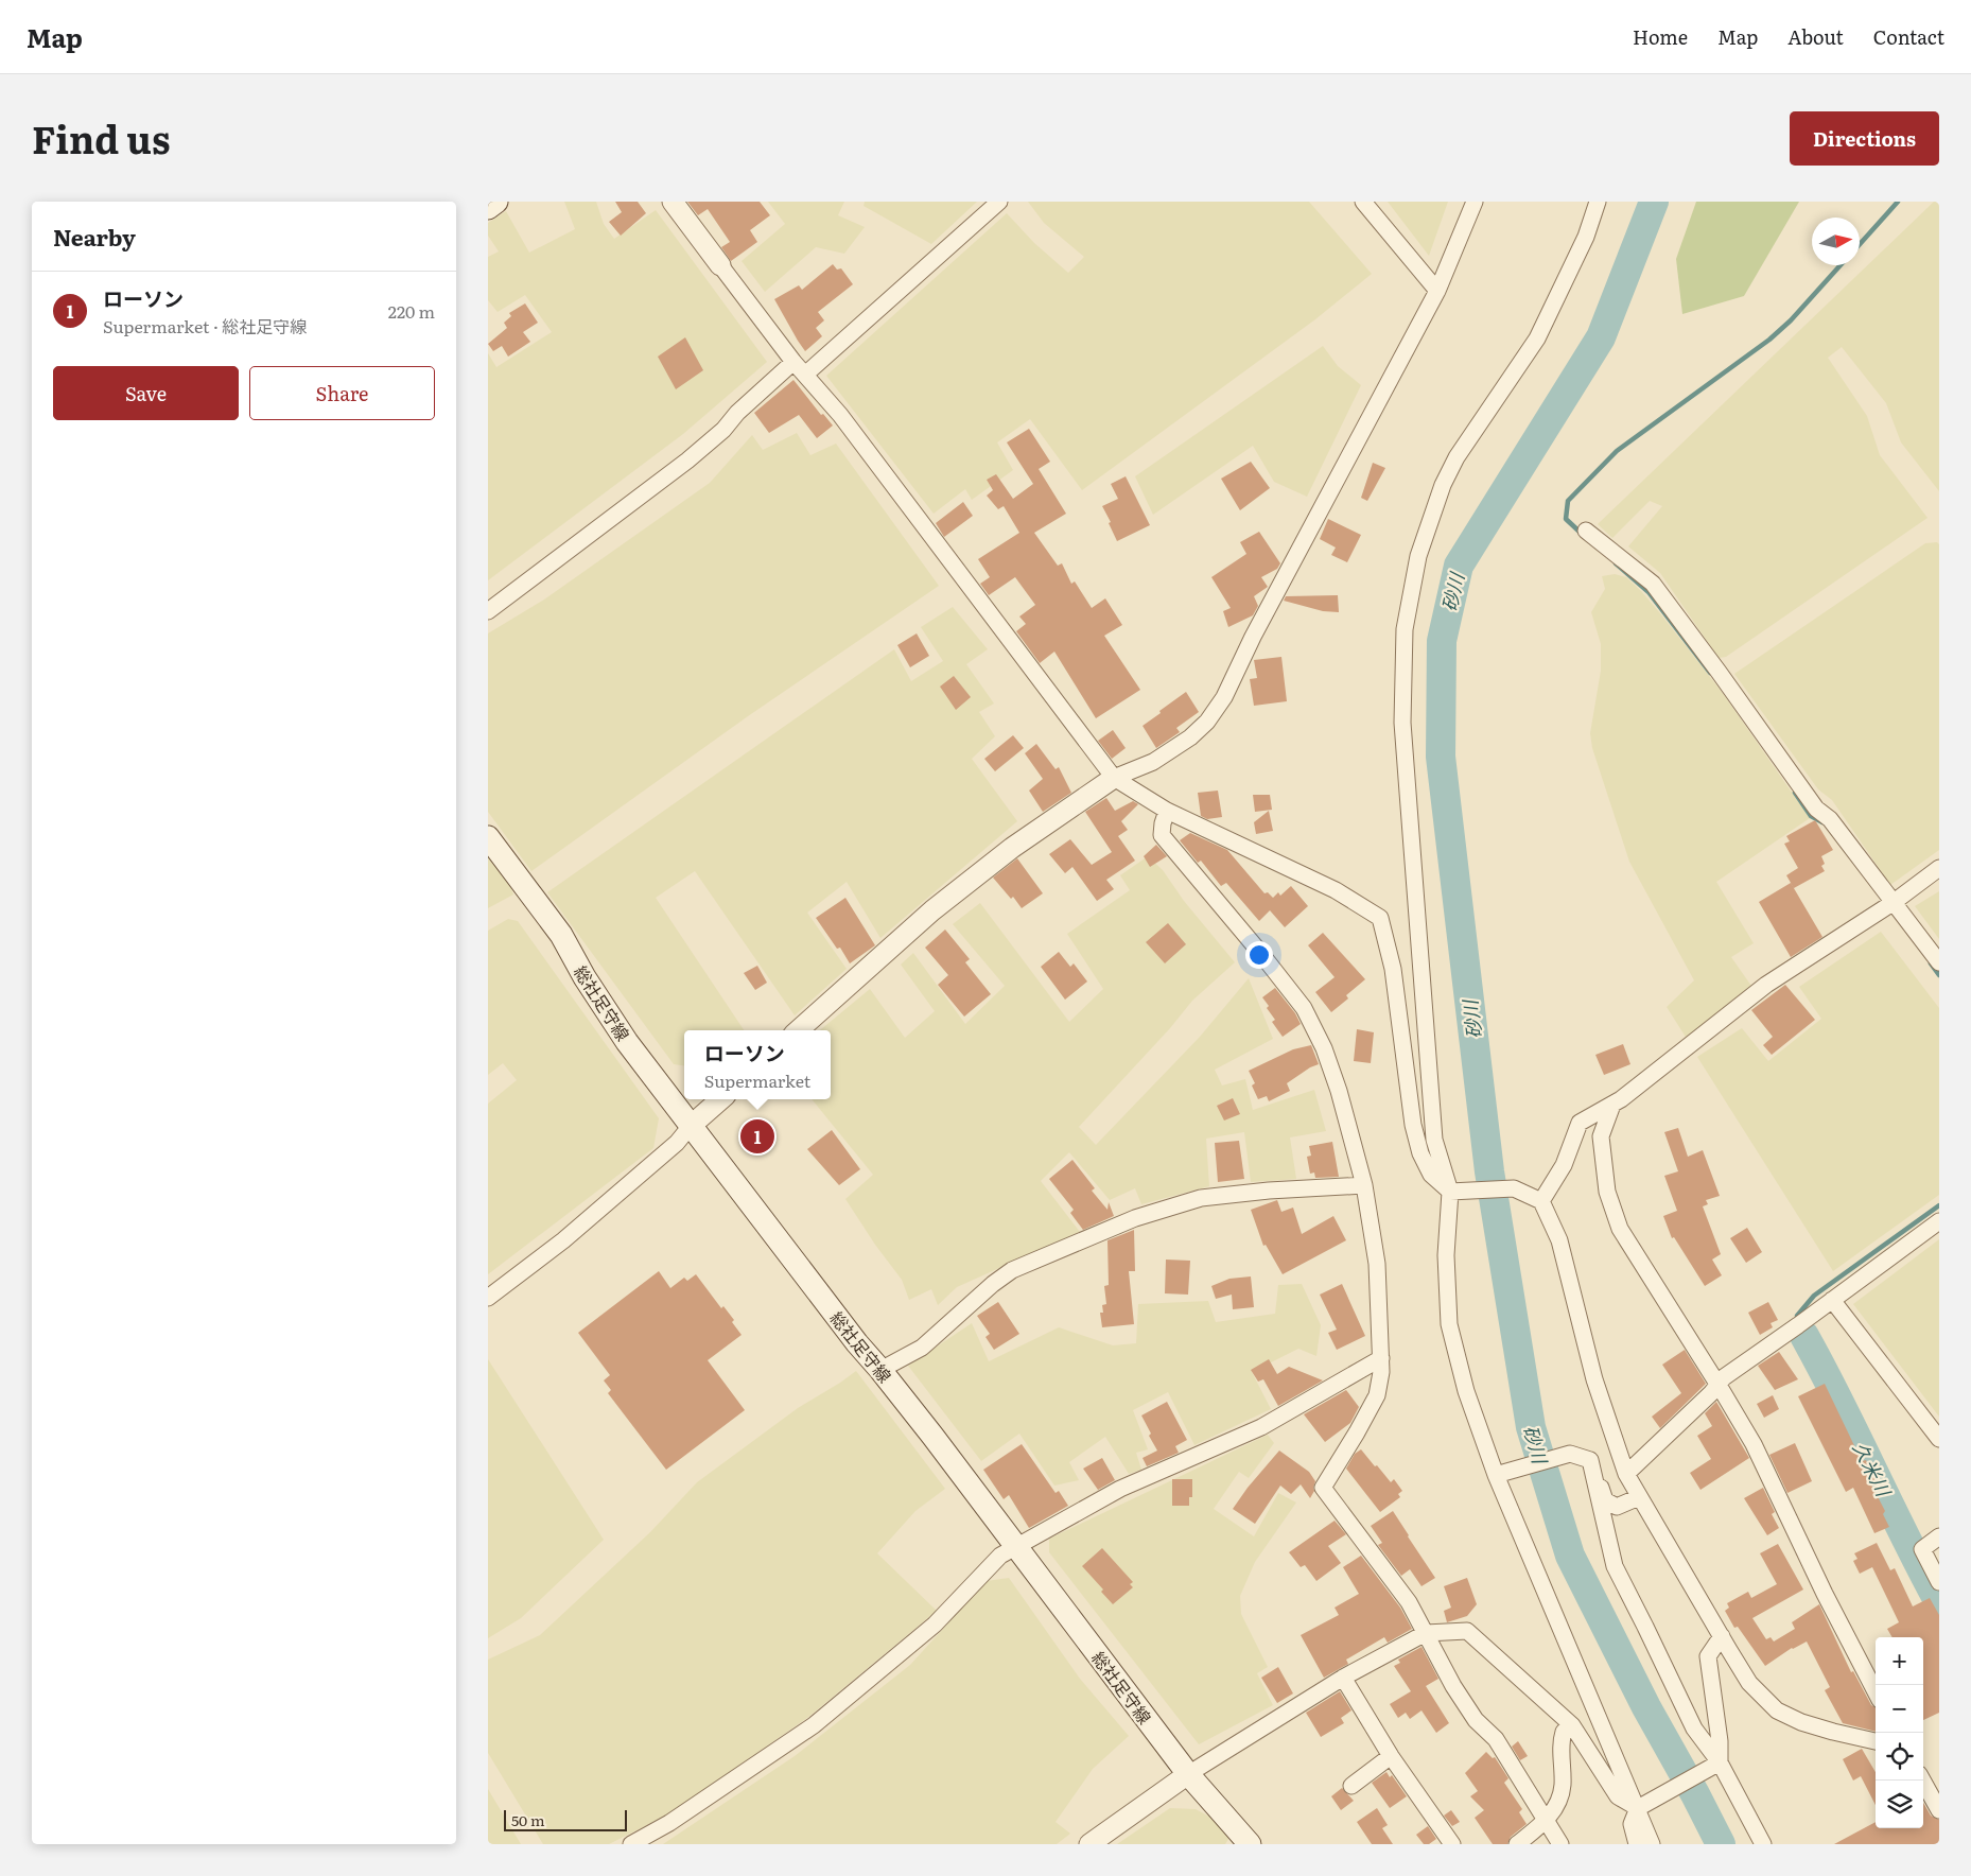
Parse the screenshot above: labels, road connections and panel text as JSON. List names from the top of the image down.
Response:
{
  "streets": {
    "main road": ["総社足守線"]
  },
  "water": ["砂川", "久米川"],
  "scale_bar": "50 m",
  "north": "right",
  "page": {
    "header": "Map",
    "nav": [
      "Home",
      "Map",
      "About",
      "Contact"
    ],
    "title": "Find us",
    "buttons": [
      "Directions",
      ["Save", "Share"]
    ],
    "heading": "Nearby",
    "list": [
      {
        "mark": "1",
        "name": "ローソン",
        "note": "Supermarket · 総社足守線",
        "value": "220 m"
      }
    ],
    "popup": ["ローソン", "Supermarket"],
    "pins": "1",
    "map_buttons": ["+", "−"],
    "scale": "50 m"
  }
}
